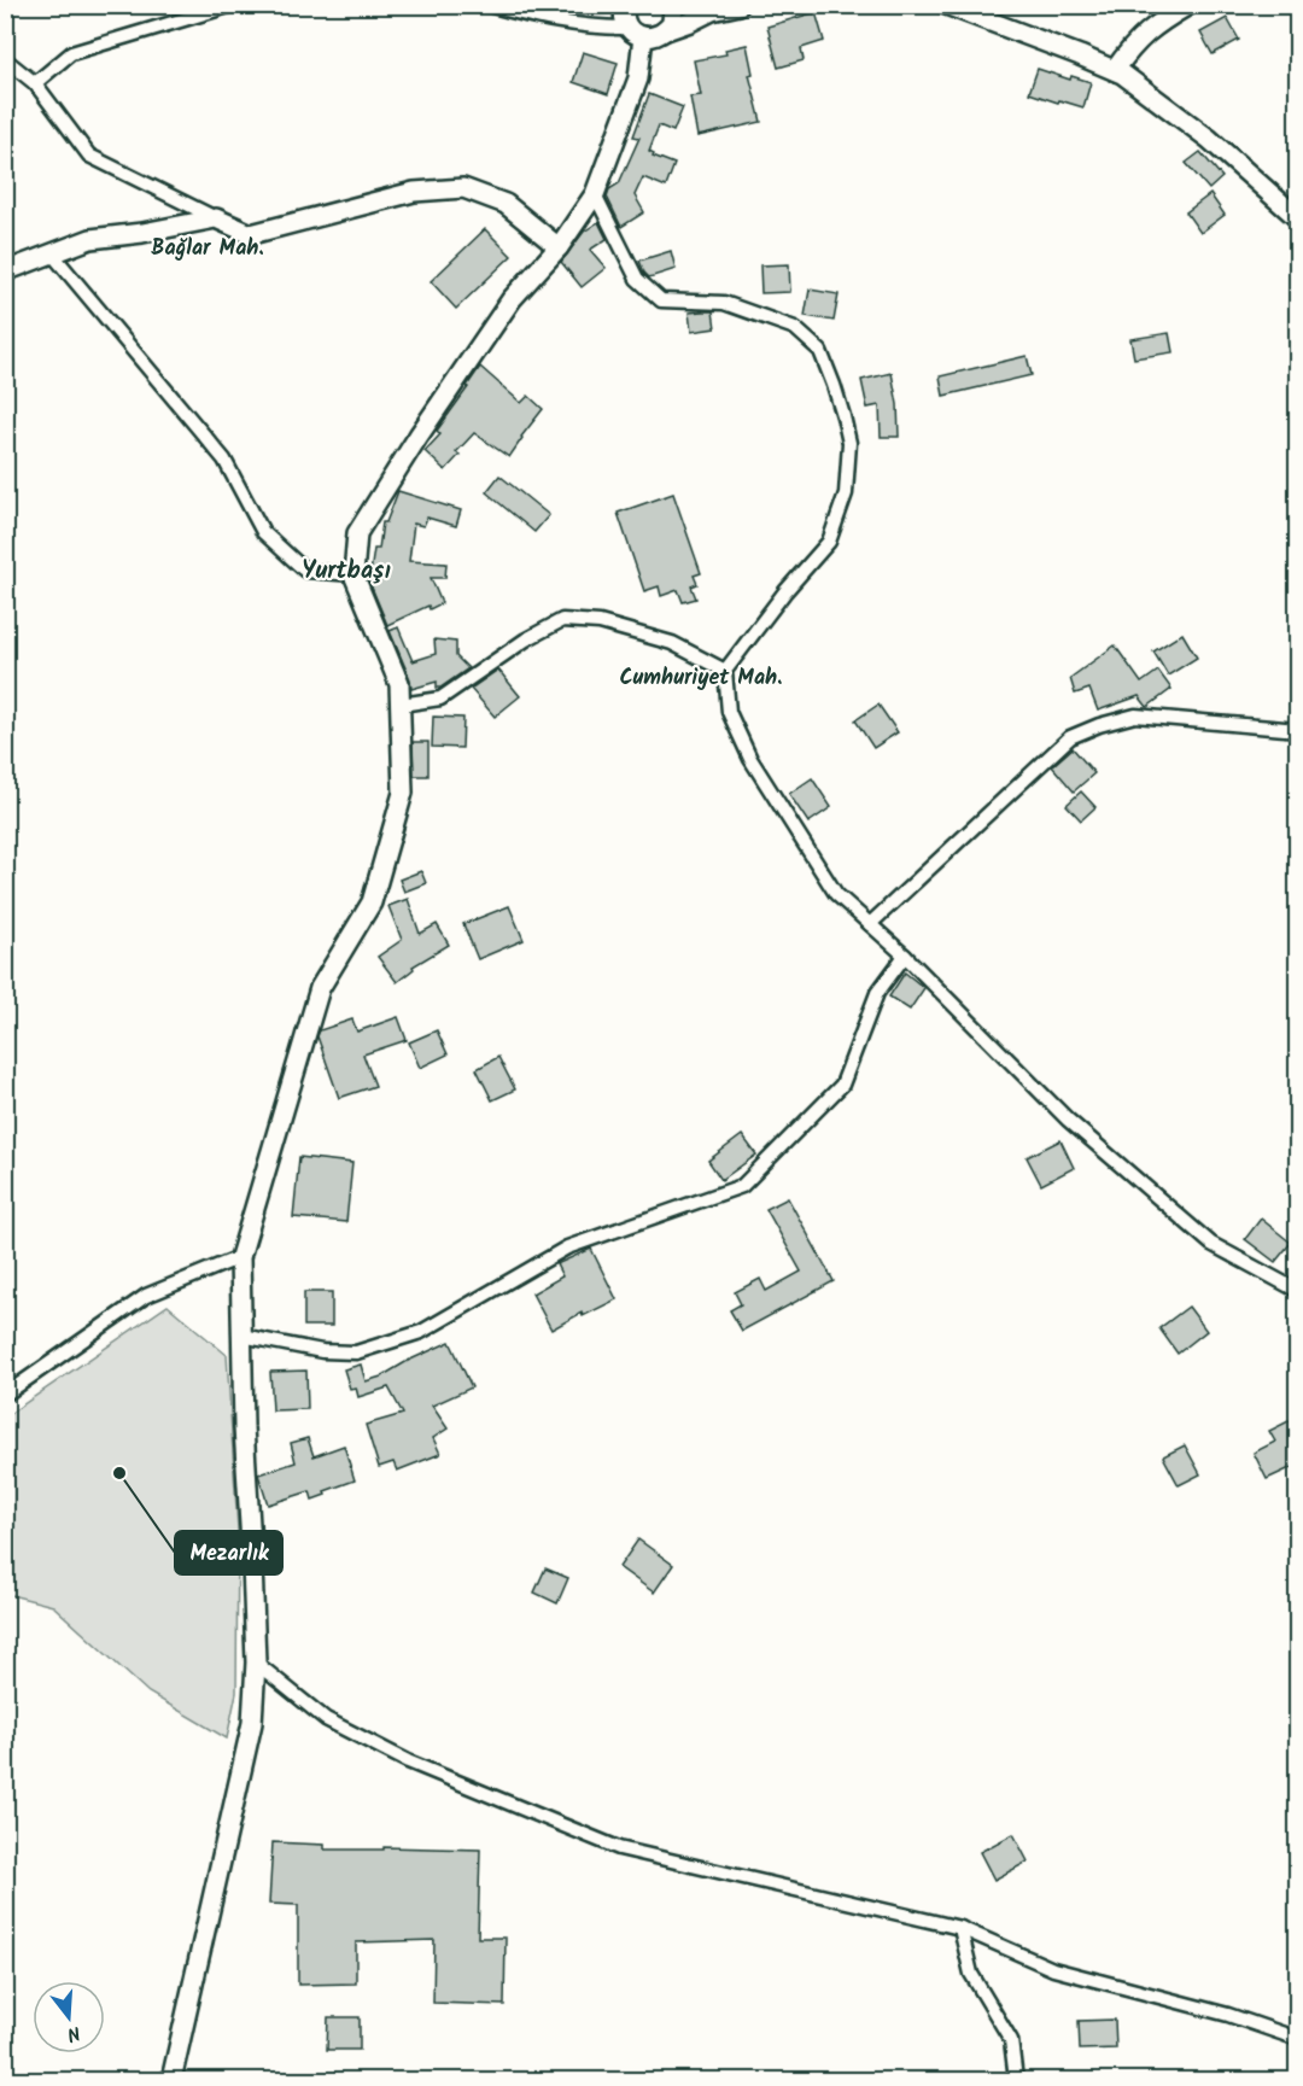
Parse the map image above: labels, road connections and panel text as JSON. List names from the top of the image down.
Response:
{
  "districts": ["Bağlar Mah.", "Yurtbaşı", "Cumhuriyet Mah."],
  "places": ["Mezarlık"],
  "north": "bottom"
}
